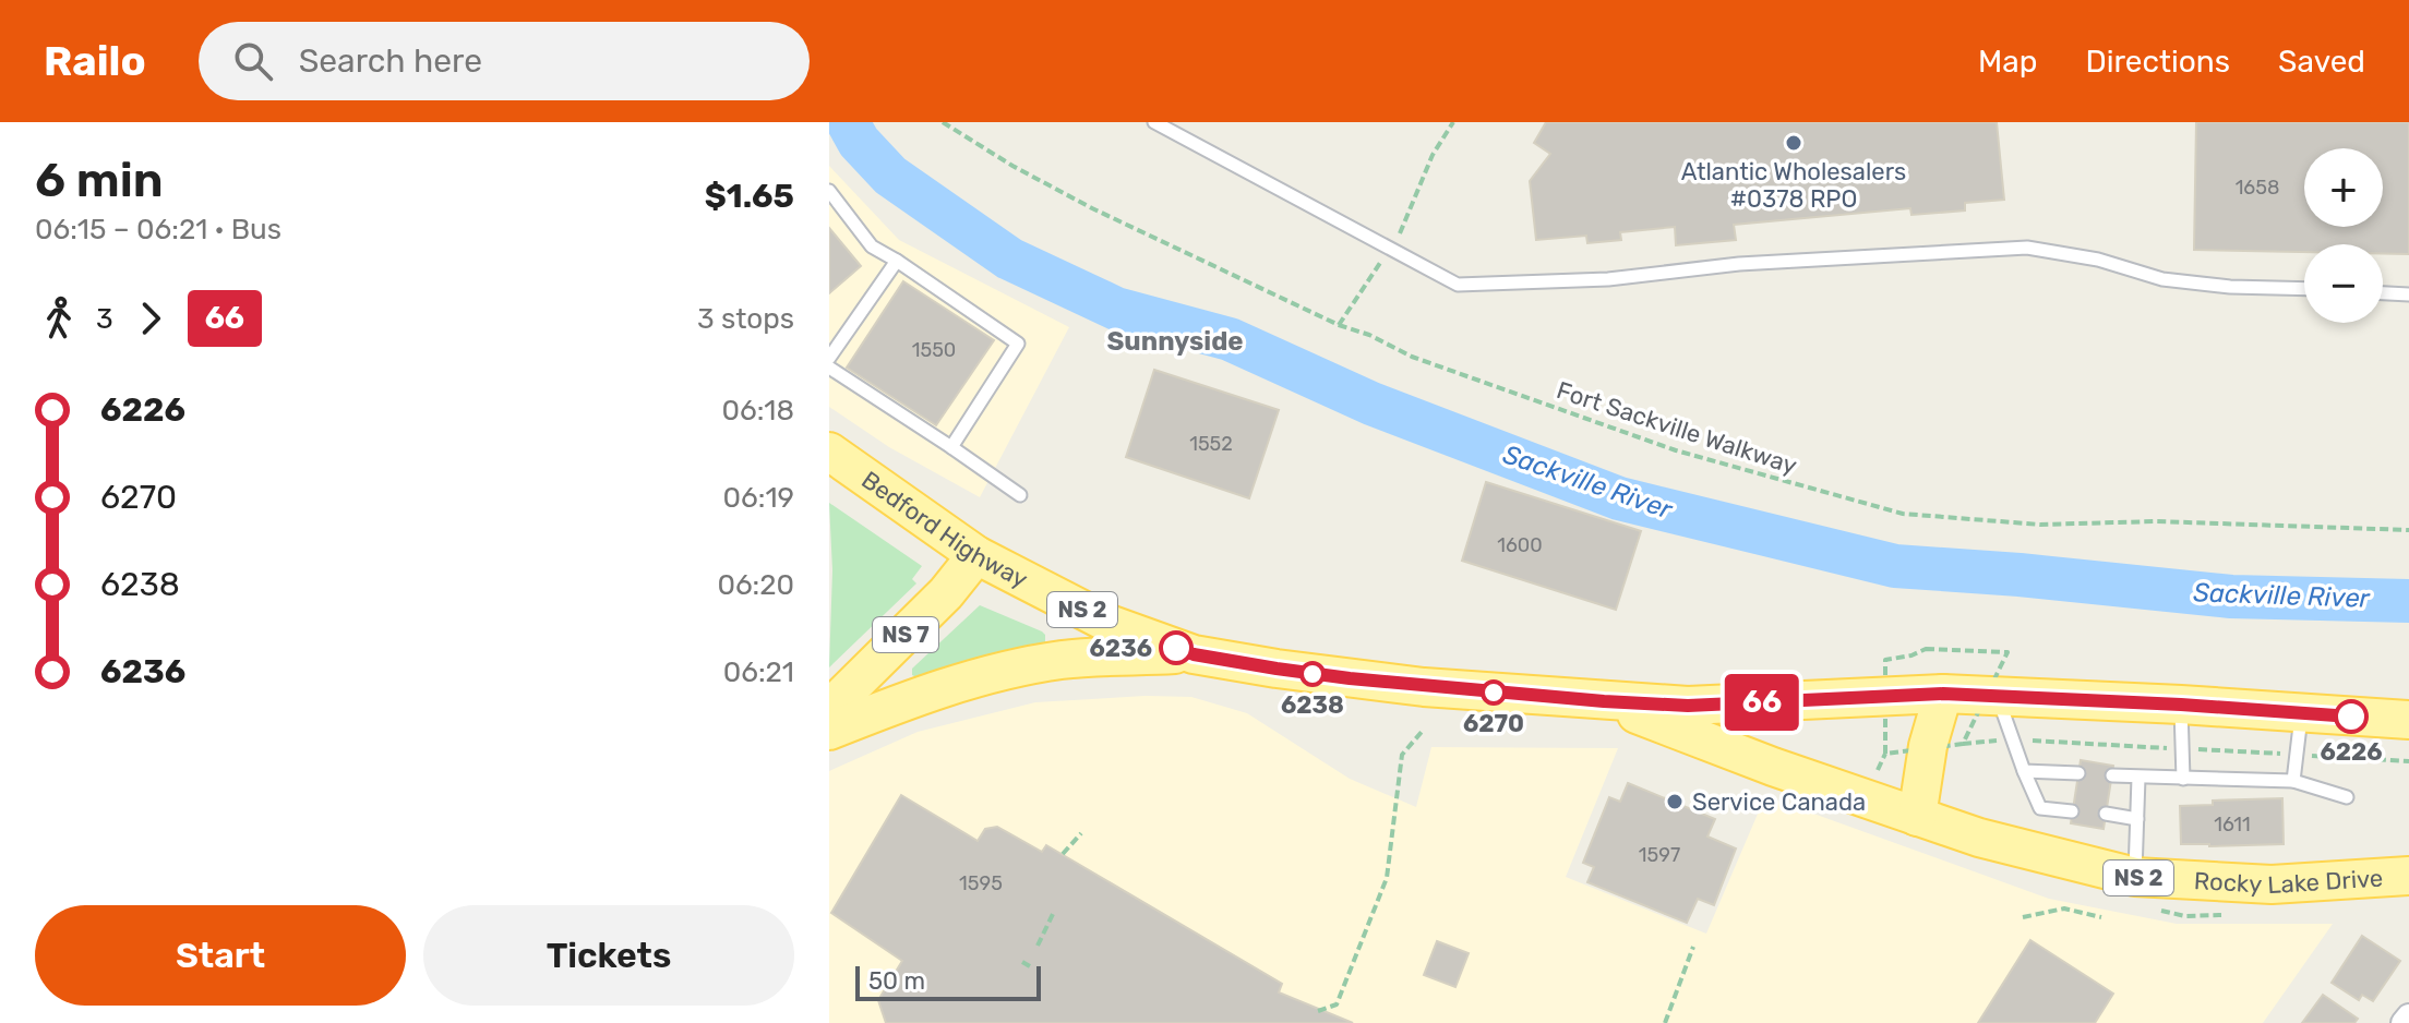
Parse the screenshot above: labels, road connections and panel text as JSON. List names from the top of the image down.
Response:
{
  "streets": {
    "main road": [
      "Bedford Highway",
      "NS 2",
      "NS 7",
      "Rocky Lake Drive"
    ],
    "path": ["Fort Sackville Walkway"]
  },
  "crossings": [
    ["Bedford Highway", "NS 7"],
    ["Bedford Highway", "Rocky Lake Drive"]
  ],
  "districts": ["Sunnyside"],
  "water": ["Sackville River"],
  "places": [
    "Atlantic Wholesalers #0378 RPO",
    "6236",
    "6238",
    "6270",
    "6226",
    "Service Canada"
  ],
  "lines": ["bus line 66"],
  "house_numbers": [
    "1658",
    "1550",
    "1552",
    "1600",
    "1611",
    "1597",
    "1595"
  ],
  "scale_bar": "50 m",
  "page": {
    "header": "Railo",
    "search": "Search here",
    "nav": ["Map", "Directions", "Saved"],
    "heading": ["6 min", "06:15 – 06:21 · Bus", "$1.65"],
    "on_map": "66",
    "map_buttons": ["+", "−"],
    "legs": ["3", "66", "3 stops"],
    "list": [
      {
        "name": "6226",
        "value": "06:18"
      },
      {
        "name": "6270",
        "value": "06:19"
      },
      {
        "name": "6238",
        "value": "06:20"
      },
      {
        "name": "6236",
        "value": "06:21"
      }
    ],
    "buttons": ["Start", "Tickets"],
    "scale": "50 m"
  }
}
